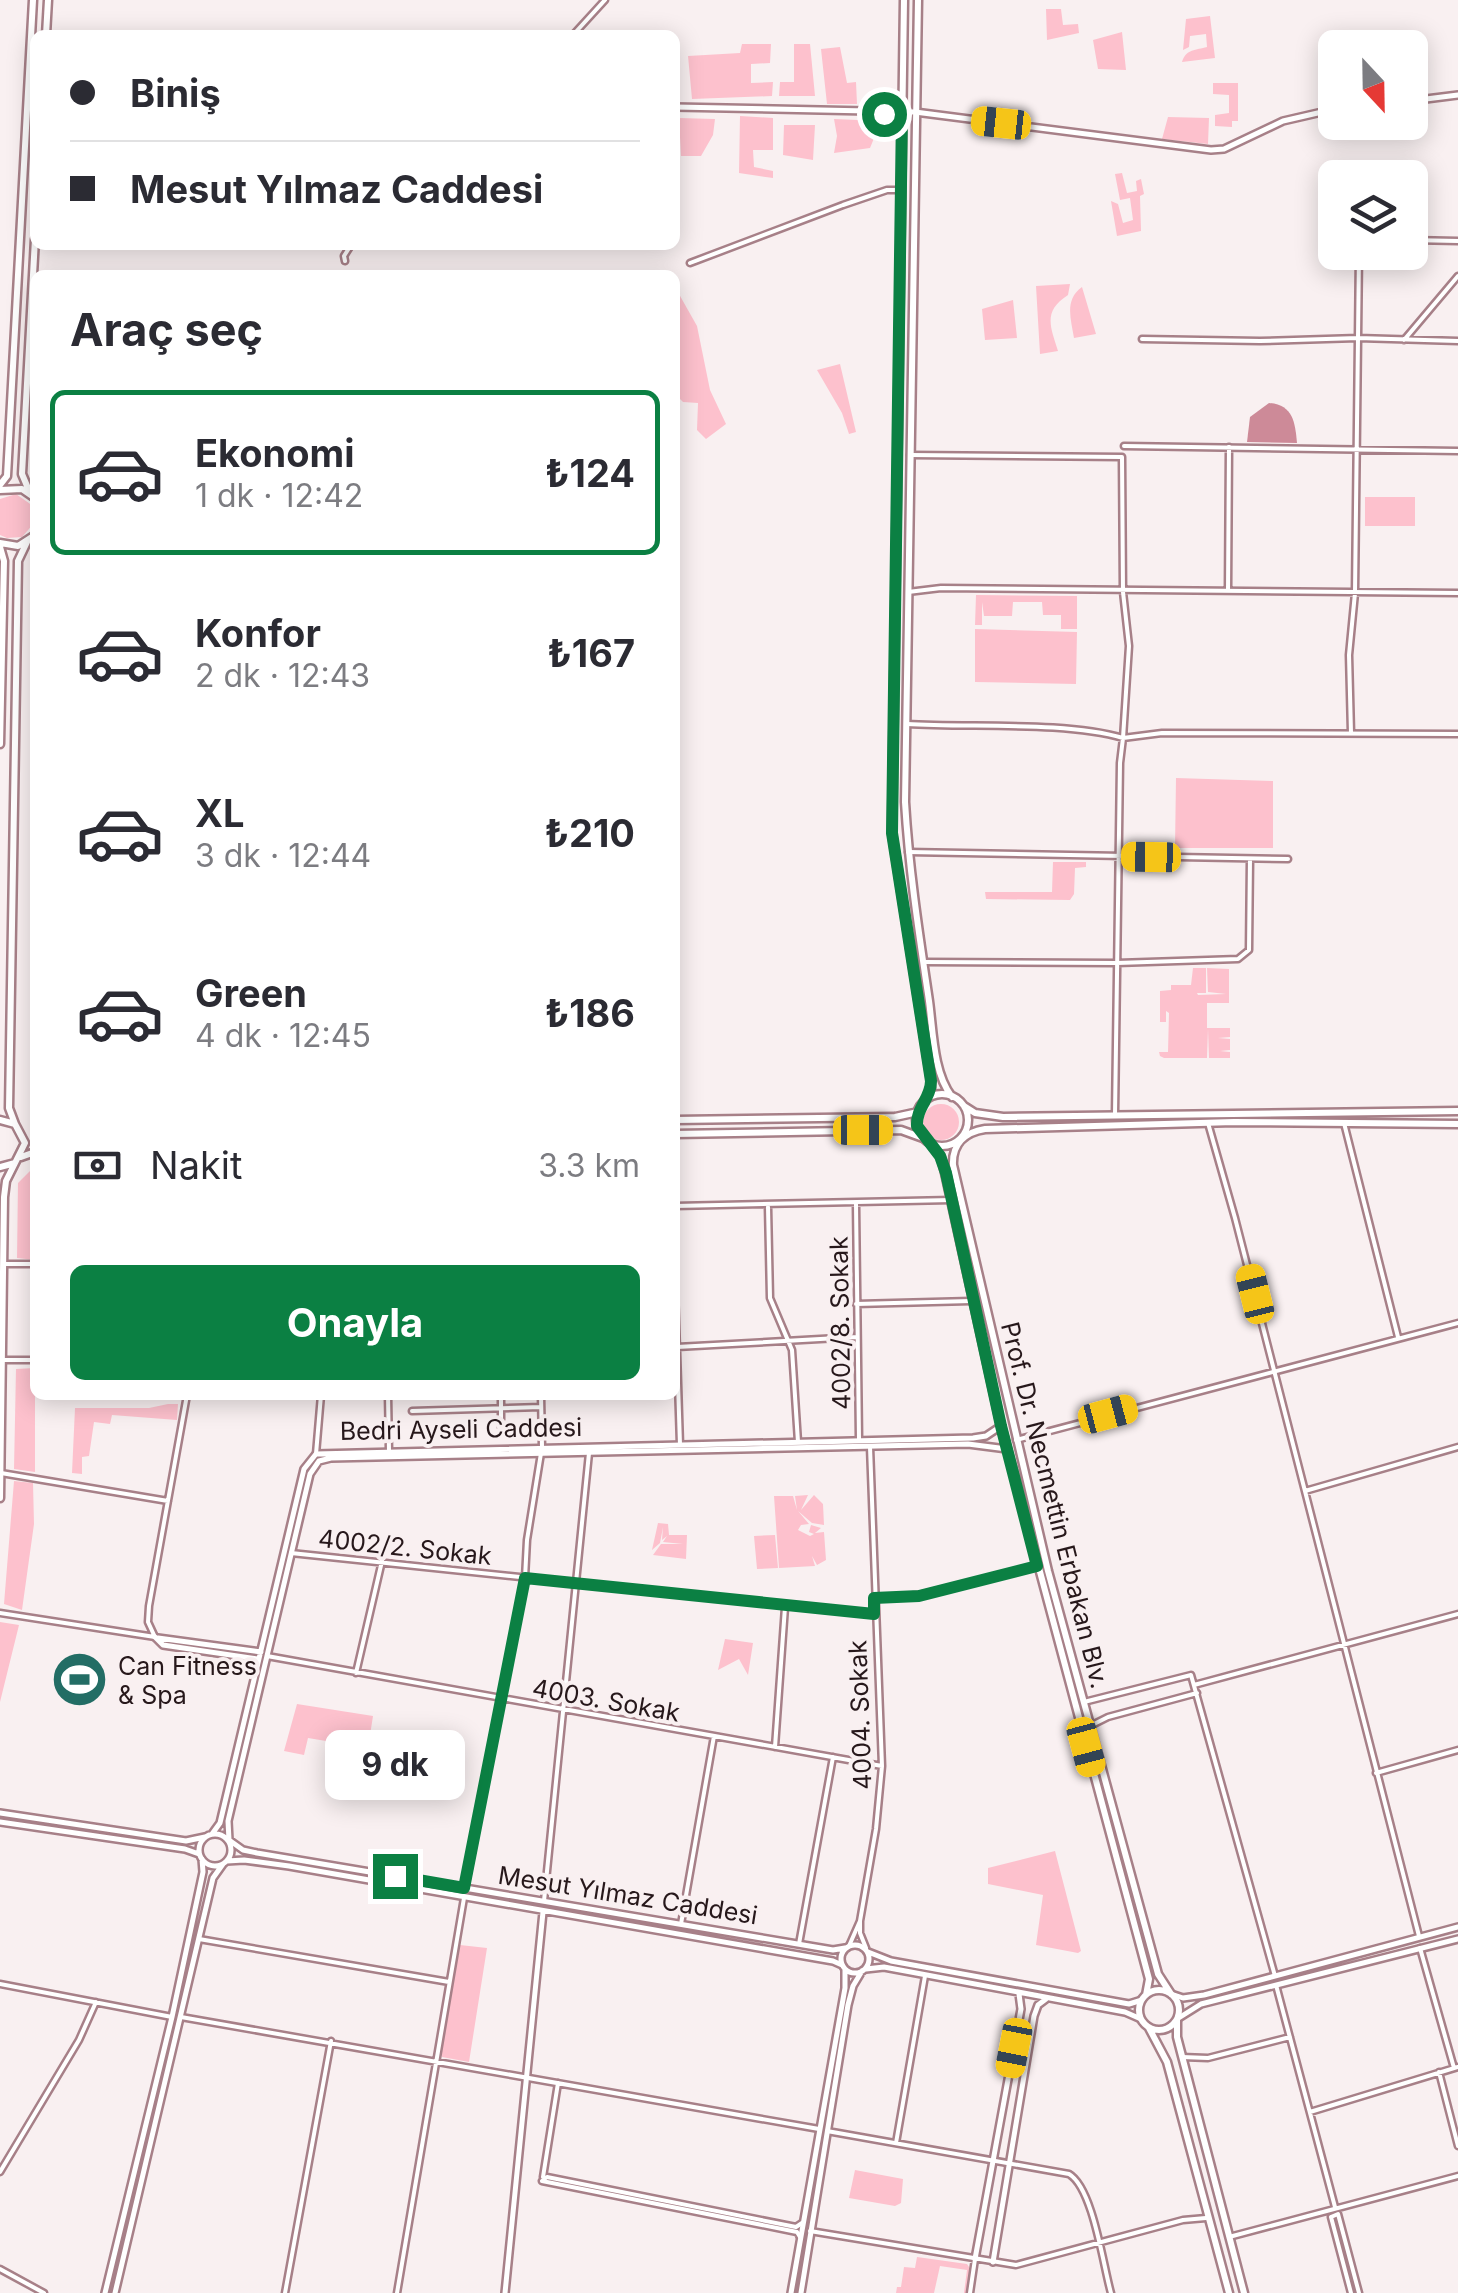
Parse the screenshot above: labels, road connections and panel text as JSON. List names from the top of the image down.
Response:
{
  "streets": {
    "main road": ["Bedri Ayseli Caddesi", "Prof. Dr. Necmettin Erbakan Blv.", "Mesut Yılmaz Caddesi"],
    "street": [
      "4002/8. Sokak",
      "4002/2. Sokak",
      "4003. Sokak",
      "4004. Sokak"
    ]
  },
  "crossings": [
    ["4002/8. Sokak", "Bedri Ayseli Caddesi"],
    ["Bedri Ayseli Caddesi", "Prof. Dr. Necmettin Erbakan Blv."],
    ["Bedri Ayseli Caddesi", "4002/2. Sokak"],
    ["Bedri Ayseli Caddesi", "4003. Sokak"],
    ["Bedri Ayseli Caddesi", "4004. Sokak"],
    ["Bedri Ayseli Caddesi", "Mesut Yılmaz Caddesi"],
    ["4002/2. Sokak", "4004. Sokak"],
    ["4003. Sokak", "4004. Sokak"]
  ],
  "places": {
    "sports": ["Can Fitness & Spa"]
  },
  "north": "bottom",
  "page": {
    "banner": ["Biniş", "Mesut Yılmaz Caddesi"],
    "heading": "Araç seç",
    "list": [
      {
        "name": "Ekonomi",
        "note": "1 dk · 12:42",
        "value": "₺124"
      },
      {
        "name": "Konfor",
        "note": "2 dk · 12:43",
        "value": "₺167"
      },
      {
        "name": "XL",
        "note": "3 dk · 12:44",
        "value": "₺210"
      },
      {
        "name": "Green",
        "note": "4 dk · 12:45",
        "value": "₺186"
      }
    ],
    "pay": ["Nakit", "3.3 km"],
    "buttons": "Onayla",
    "bubble": "9 dk"
  }
}
